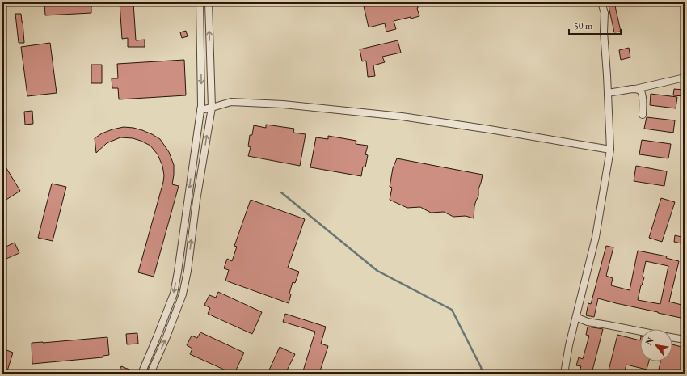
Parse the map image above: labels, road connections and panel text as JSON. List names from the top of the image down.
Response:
{
  "scale_bar": "50 m",
  "north": "top left"
}
